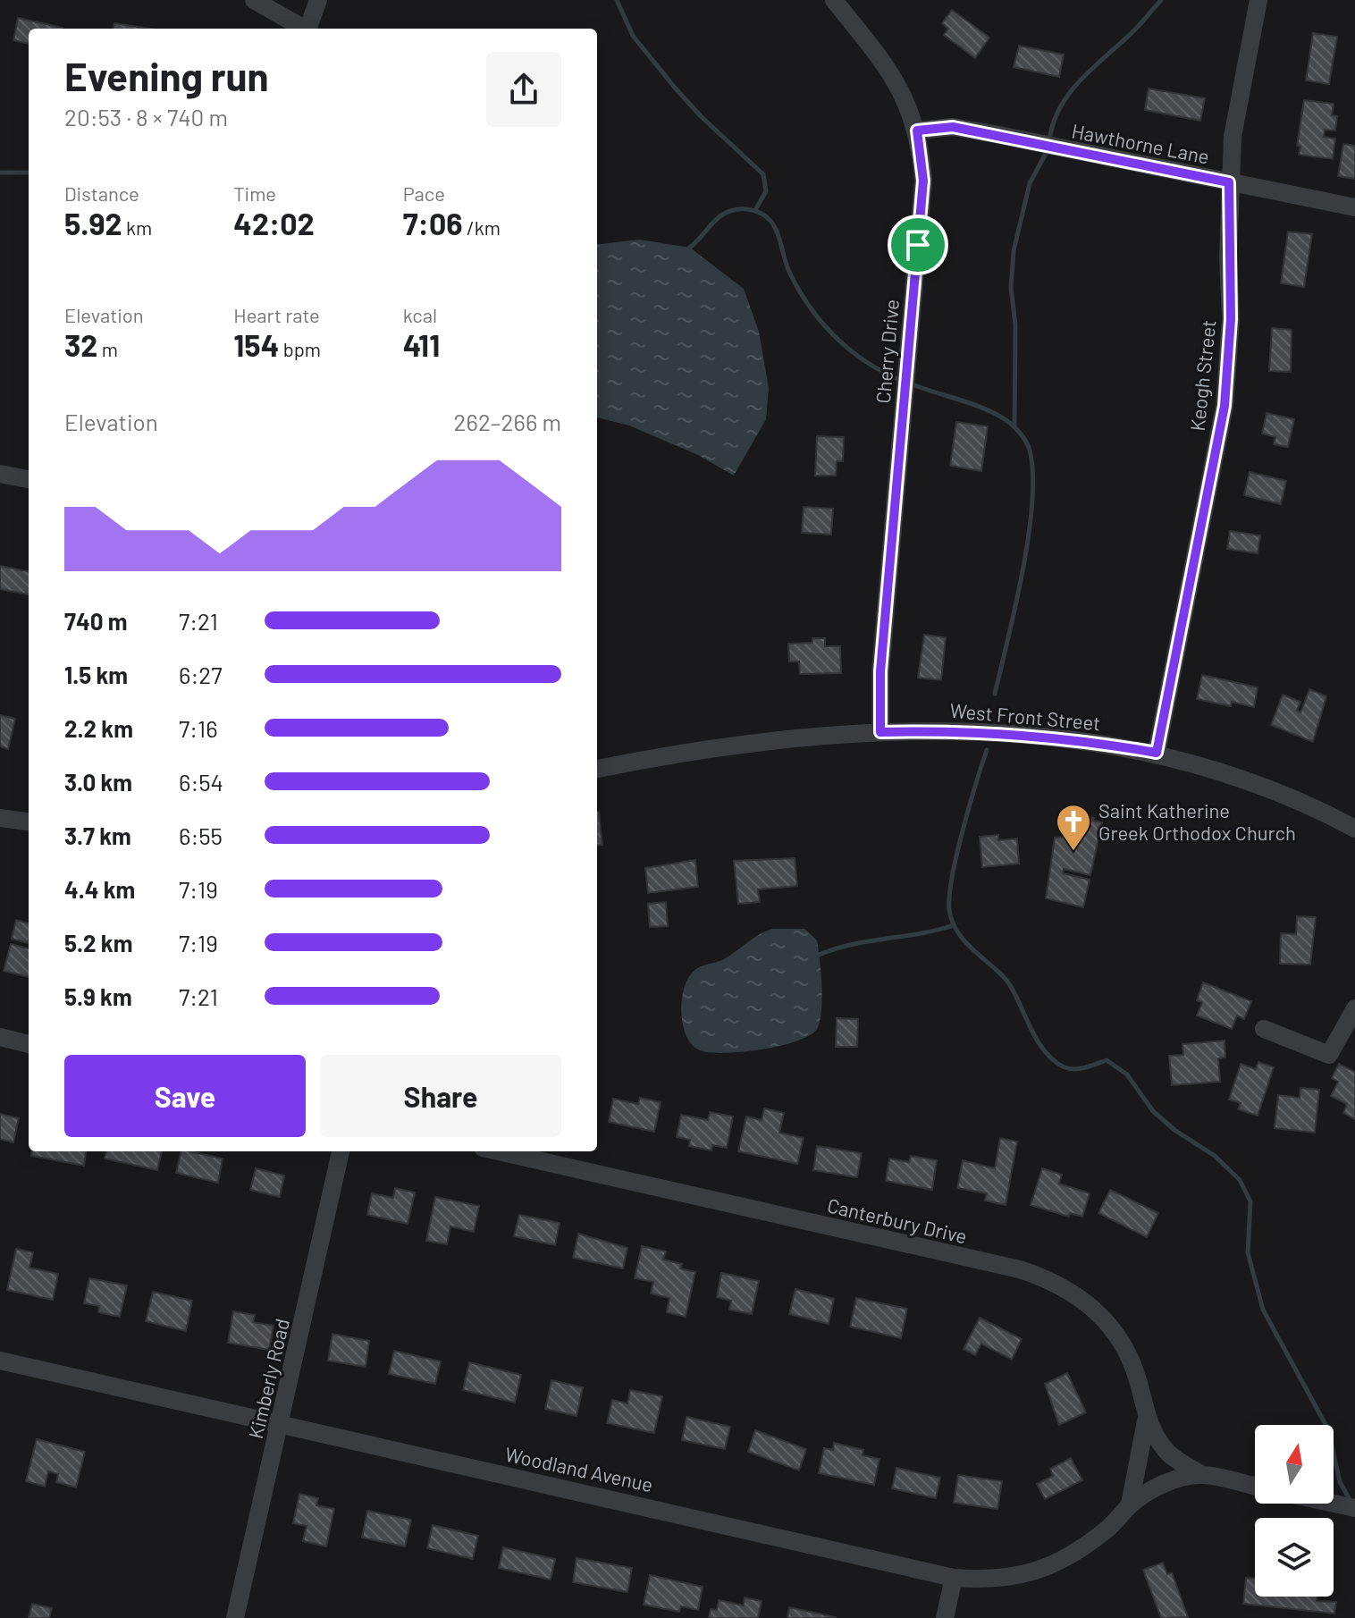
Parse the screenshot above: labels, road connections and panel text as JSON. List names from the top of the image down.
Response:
{
  "streets": {
    "street": [
      "Hawthorne Lane",
      "Cherry Drive",
      "Keogh Street",
      "West Front Street",
      "Canterbury Drive",
      "Kimberly Road",
      "Woodland Avenue"
    ]
  },
  "crossings": [
    ["Hawthorne Lane", "Cherry Drive"],
    ["Hawthorne Lane", "Keogh Street"],
    ["Cherry Drive", "West Front Street"],
    ["Keogh Street", "West Front Street"],
    ["Canterbury Drive", "Woodland Avenue"],
    ["Kimberly Road", "Woodland Avenue"]
  ],
  "places": {
    "church": ["Saint Katherine Greek Orthodox Church"]
  },
  "north": "top",
  "page": {
    "heading": ["Evening run", "20:53 · 8 × 740 m"],
    "stats": [
      ["Distance", "5.92 km"],
      ["Time", "42:02"],
      ["Pace", "7:06 /km"],
      ["Elevation", "32 m"],
      ["Heart rate", "154 bpm"],
      ["kcal", "411"]
    ],
    "chart": ["Elevation", "262–266 m"],
    "list": [
      {
        "name": "740 m",
        "note": "7:21"
      },
      {
        "name": "1.5 km",
        "note": "6:27"
      },
      {
        "name": "2.2 km",
        "note": "7:16"
      },
      {
        "name": "3.0 km",
        "note": "6:54"
      },
      {
        "name": "3.7 km",
        "note": "6:55"
      },
      {
        "name": "4.4 km",
        "note": "7:19"
      },
      {
        "name": "5.2 km",
        "note": "7:19"
      },
      {
        "name": "5.9 km",
        "note": "7:21"
      }
    ],
    "buttons": ["Save", "Share"]
  }
}
